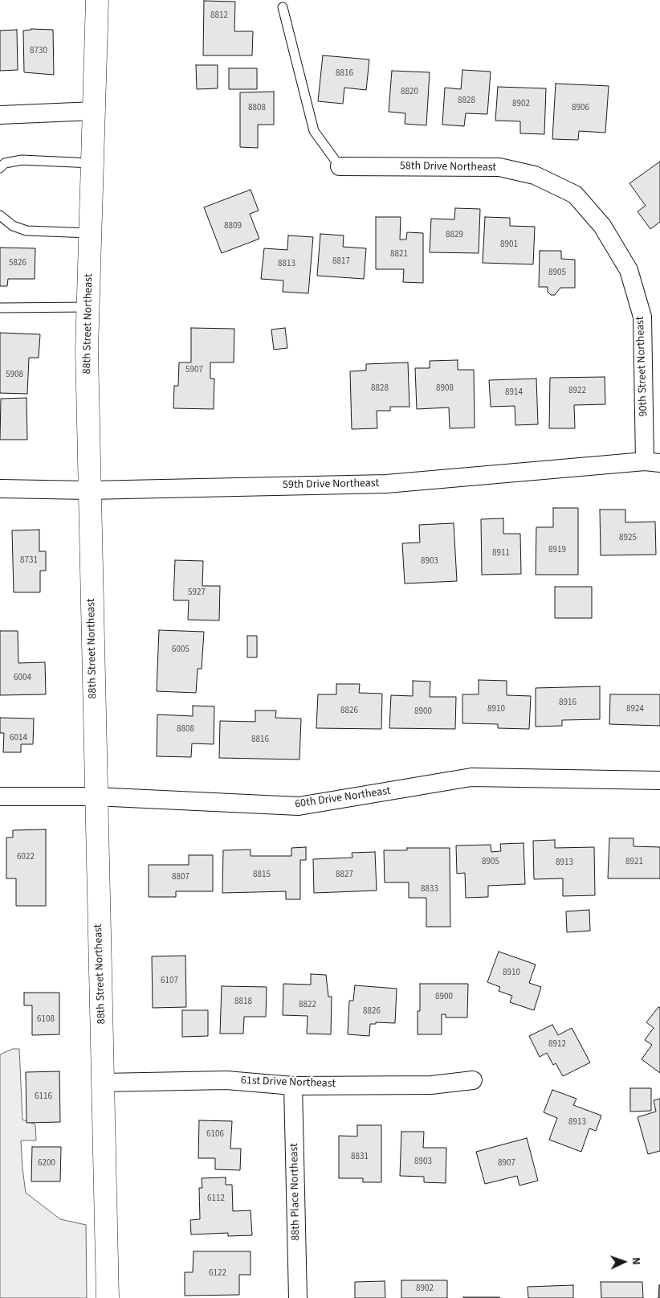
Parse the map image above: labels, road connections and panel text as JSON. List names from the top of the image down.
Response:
{
  "streets": {
    "main road": ["88th Street Northeast"],
    "street": [
      "58th Drive Northeast",
      "90th Street Northeast",
      "59th Drive Northeast",
      "60th Drive Northeast",
      "61st Drive Northeast",
      "88th Place Northeast"
    ]
  },
  "crossings": [
    ["58th Drive Northeast", "90th Street Northeast"],
    ["88th Street Northeast", "59th Drive Northeast"],
    ["88th Street Northeast", "60th Drive Northeast"],
    ["88th Street Northeast", "61st Drive Northeast"],
    ["90th Street Northeast", "59th Drive Northeast"],
    ["61st Drive Northeast", "88th Place Northeast"]
  ],
  "house_numbers": [
    "8812",
    "8730",
    "8816",
    "8820",
    "8828",
    "8902",
    "8808",
    "8906",
    "8809",
    "8829",
    "8901",
    "8821",
    "8817",
    "5826",
    "8813",
    "8905",
    "5907",
    "5908",
    "8828",
    "8908",
    "8922",
    "8914",
    "8925",
    "8919",
    "8911",
    "8731",
    "8903",
    "5927",
    "6005",
    "6004",
    "8916",
    "8910",
    "8924",
    "8826",
    "8900",
    "8808",
    "6014",
    "8816",
    "6022",
    "8905",
    "8921",
    "8913",
    "8815",
    "8827",
    "8807",
    "8833",
    "8910",
    "6107",
    "8900",
    "8818",
    "8822",
    "8826",
    "6108",
    "8912",
    "6116",
    "8913",
    "6106",
    "8831",
    "8903",
    "6200",
    "8907",
    "6112",
    "6122",
    "8902"
  ],
  "north": "right"
}
